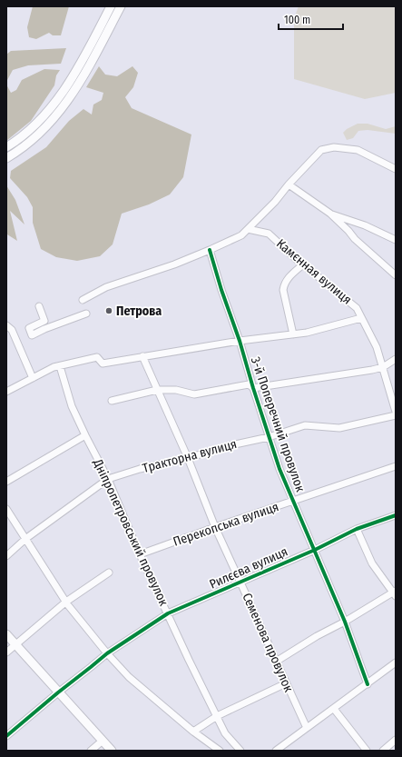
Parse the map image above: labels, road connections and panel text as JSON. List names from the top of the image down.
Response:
{
  "streets": {
    "street": [
      "Камєнная вулиця",
      "3-й Поперечний провулок",
      "Тракторна вулиця",
      "Перекопська вулиця",
      "Дніпропетровський провулок",
      "Рилєєва вулиця",
      "Семенова провулок"
    ]
  },
  "crossings": [
    ["3-й Поперечний провулок", "Тракторна вулиця"],
    ["3-й Поперечний провулок", "Перекопська вулиця"],
    ["3-й Поперечний провулок", "Рилєєва вулиця"],
    ["Тракторна вулиця", "Дніпропетровський провулок"],
    ["Тракторна вулиця", "Семенова провулок"],
    ["Перекопська вулиця", "Дніпропетровський провулок"],
    ["Перекопська вулиця", "Семенова провулок"],
    ["Дніпропетровський провулок", "Рилєєва вулиця"],
    ["Рилєєва вулиця", "Семенова провулок"]
  ],
  "places": ["Петрова"],
  "scale_bar": "100 m"
}
